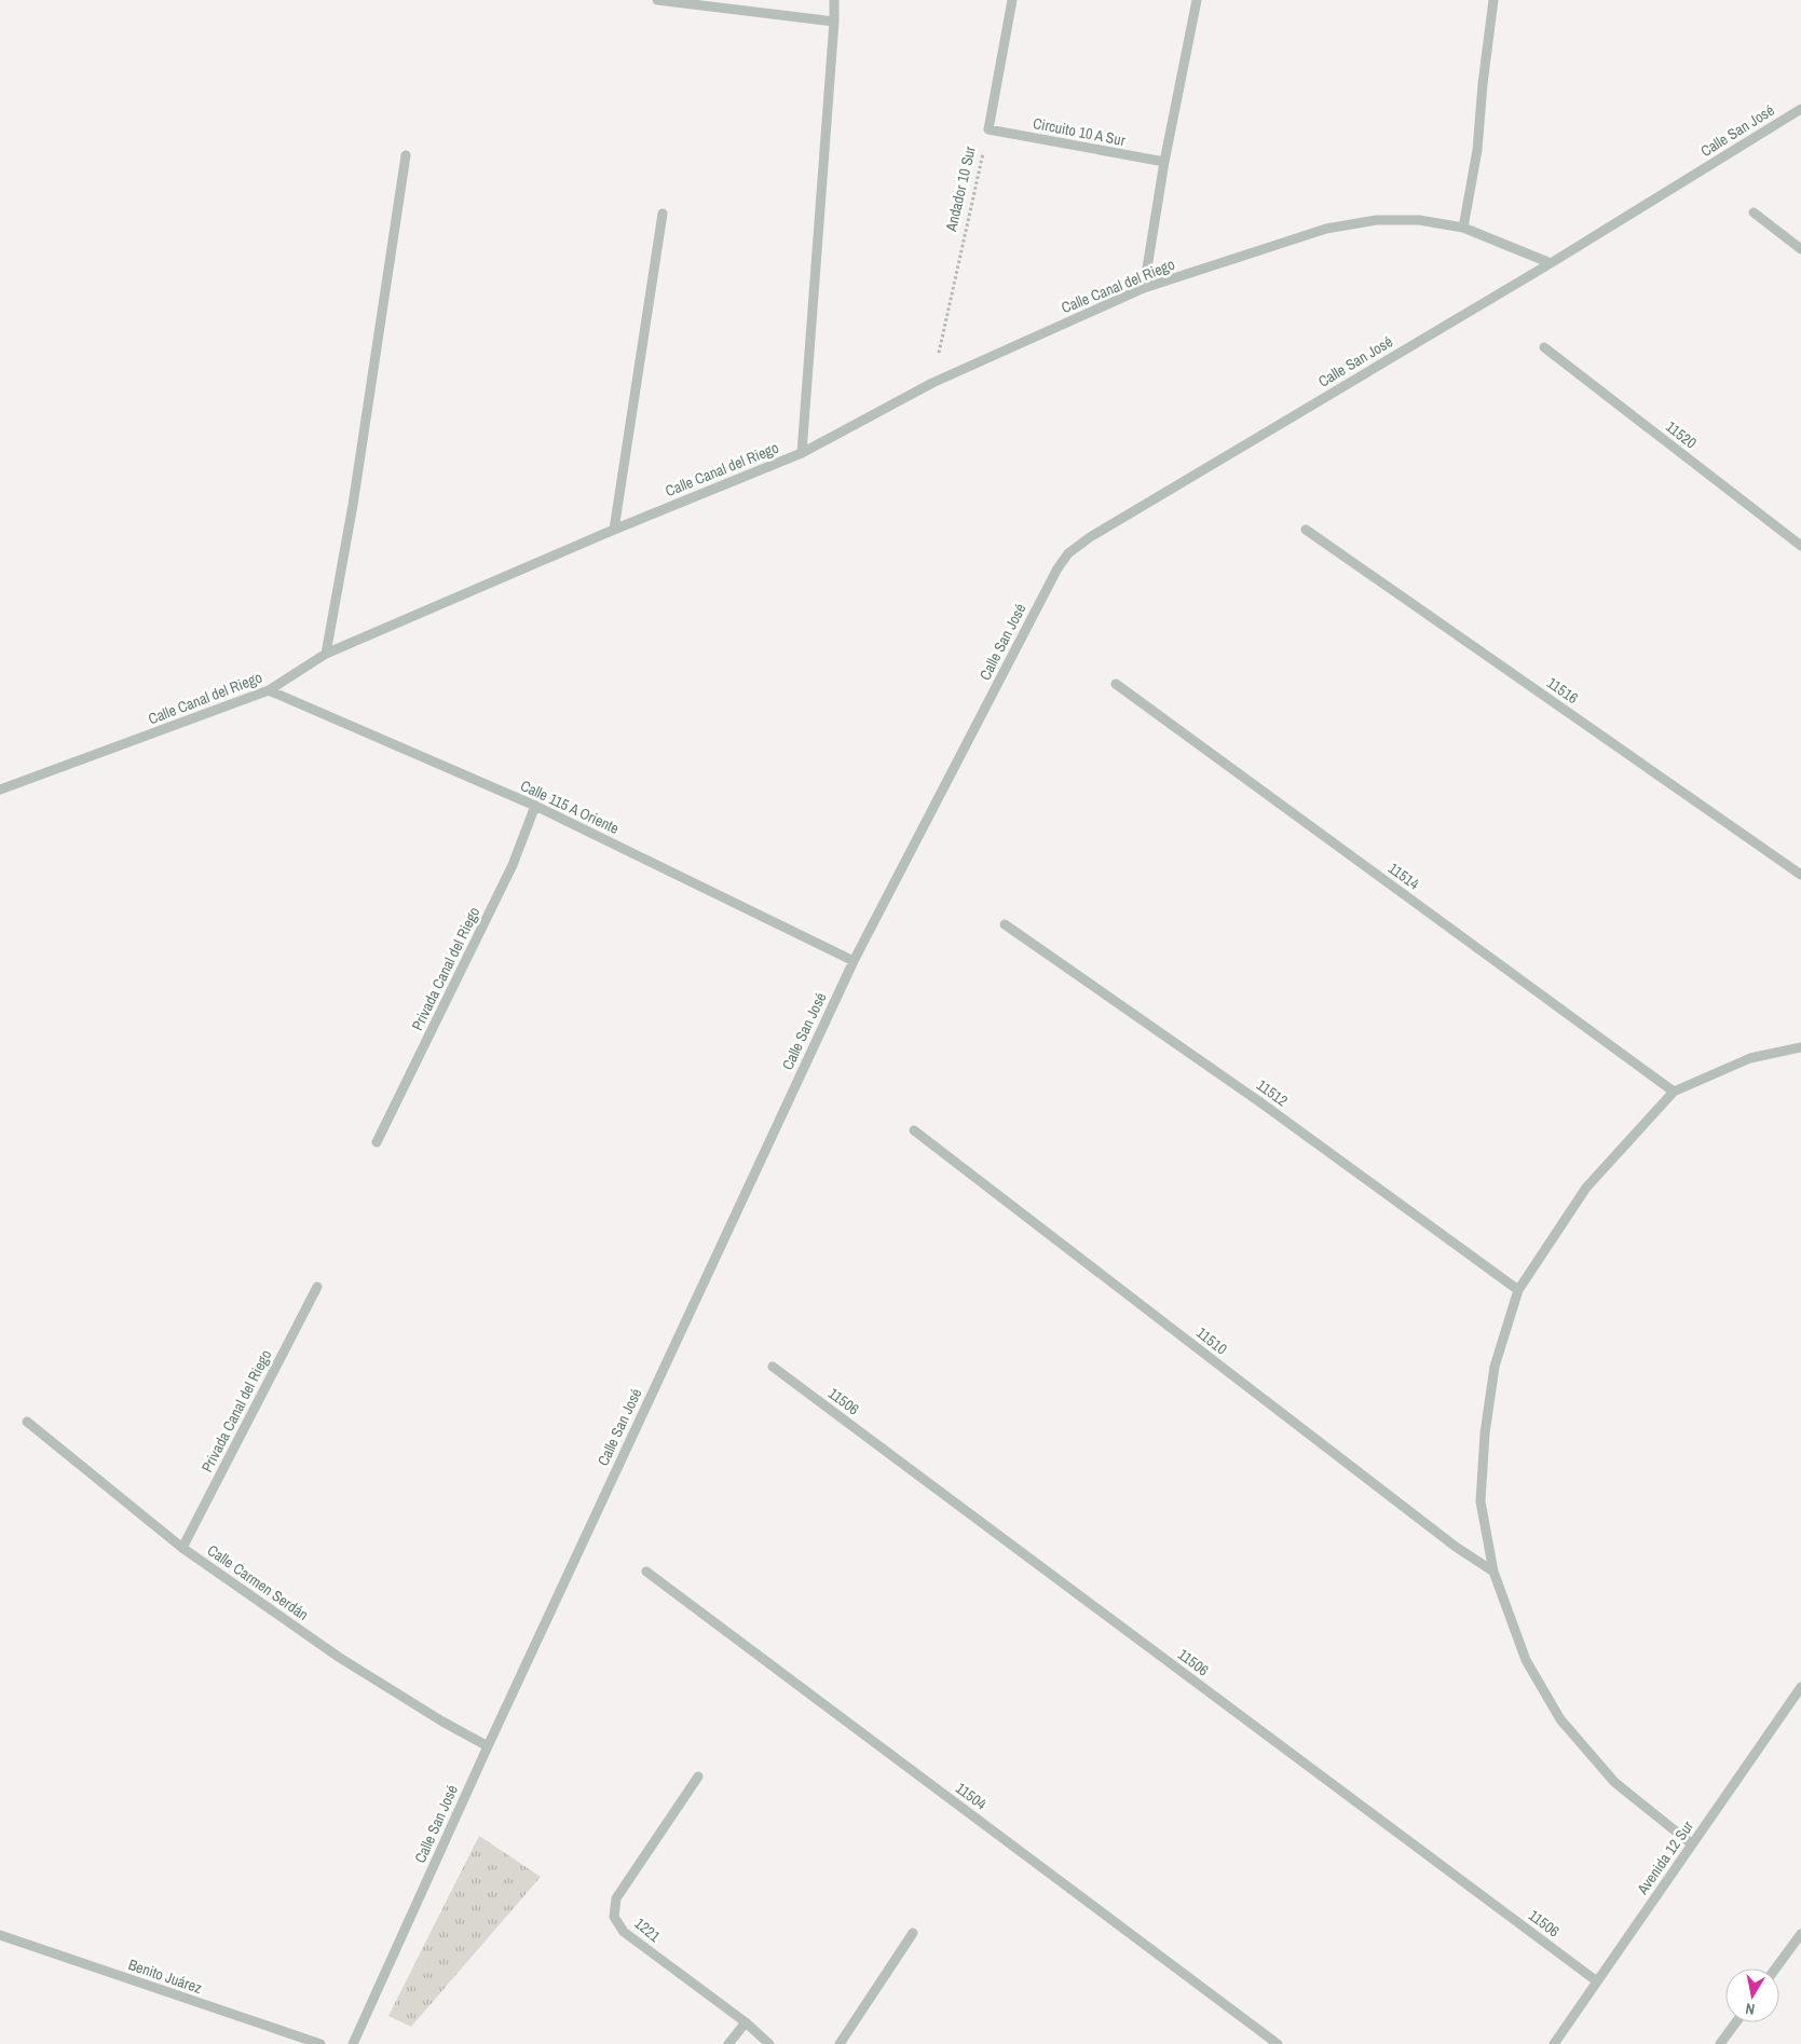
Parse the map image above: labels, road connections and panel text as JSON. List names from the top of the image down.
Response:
{
  "streets": {
    "street": [
      "Calle San José",
      "Circuito 10 A Sur",
      "Andador 10 Sur",
      "Calle Canal del Riego",
      "11520",
      "11516",
      "Calle 115 A Oriente",
      "11514",
      "Privada Canal del Riego",
      "11512",
      "11510",
      "11506",
      "Calle Carmen Serdán",
      "11504",
      "Avenida 12 Sur",
      "1221",
      "Benito Juárez"
    ]
  },
  "crossings": [
    ["Calle San José", "Calle 115 A Oriente"],
    ["Calle San José", "Calle Carmen Serdán"],
    ["Circuito 10 A Sur", "Andador 10 Sur"],
    ["Andador 10 Sur", "Calle Canal del Riego"],
    ["Calle Canal del Riego", "Calle 115 A Oriente"],
    ["Calle 115 A Oriente", "Privada Canal del Riego"],
    ["Privada Canal del Riego", "Calle Carmen Serdán"],
    ["11506", "Avenida 12 Sur"]
  ],
  "north": "bottom"
}
